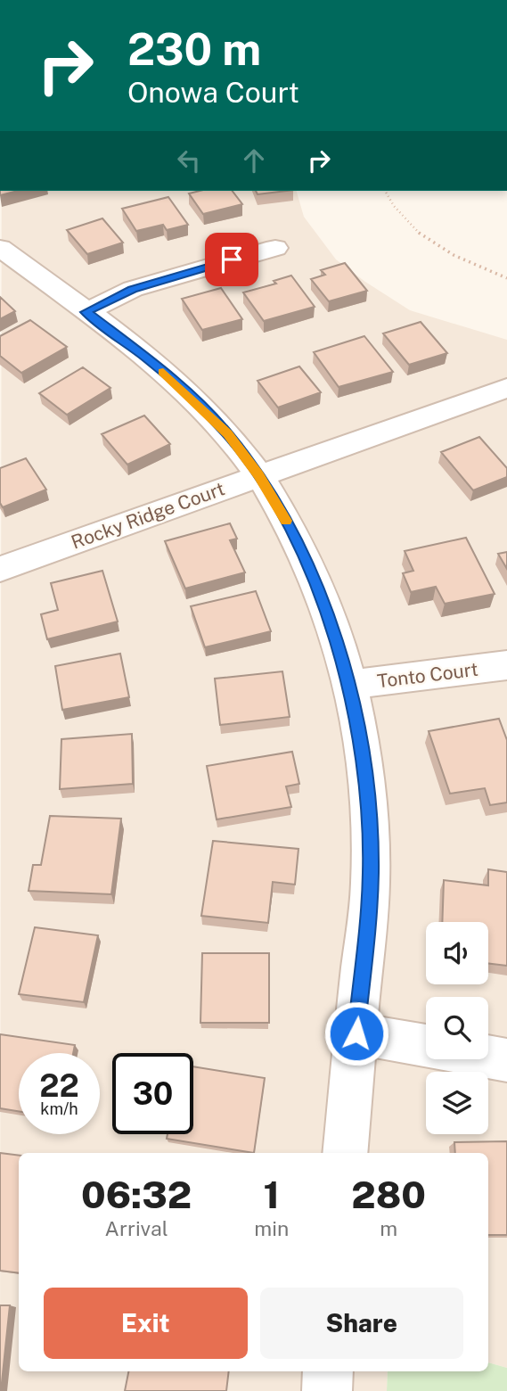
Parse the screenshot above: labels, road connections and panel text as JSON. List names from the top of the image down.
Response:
{
  "streets": {
    "street": ["Rocky Ridge Court", "Tonto Court"]
  },
  "page": {
    "turn": ["230 m", "Onowa Court"],
    "speed": "22 km/h",
    "limit": "30",
    "eta": [
      "06:32",
      "Arrival",
      "1",
      "min",
      "280",
      "m"
    ],
    "buttons": ["Exit", "Share"]
  }
}
